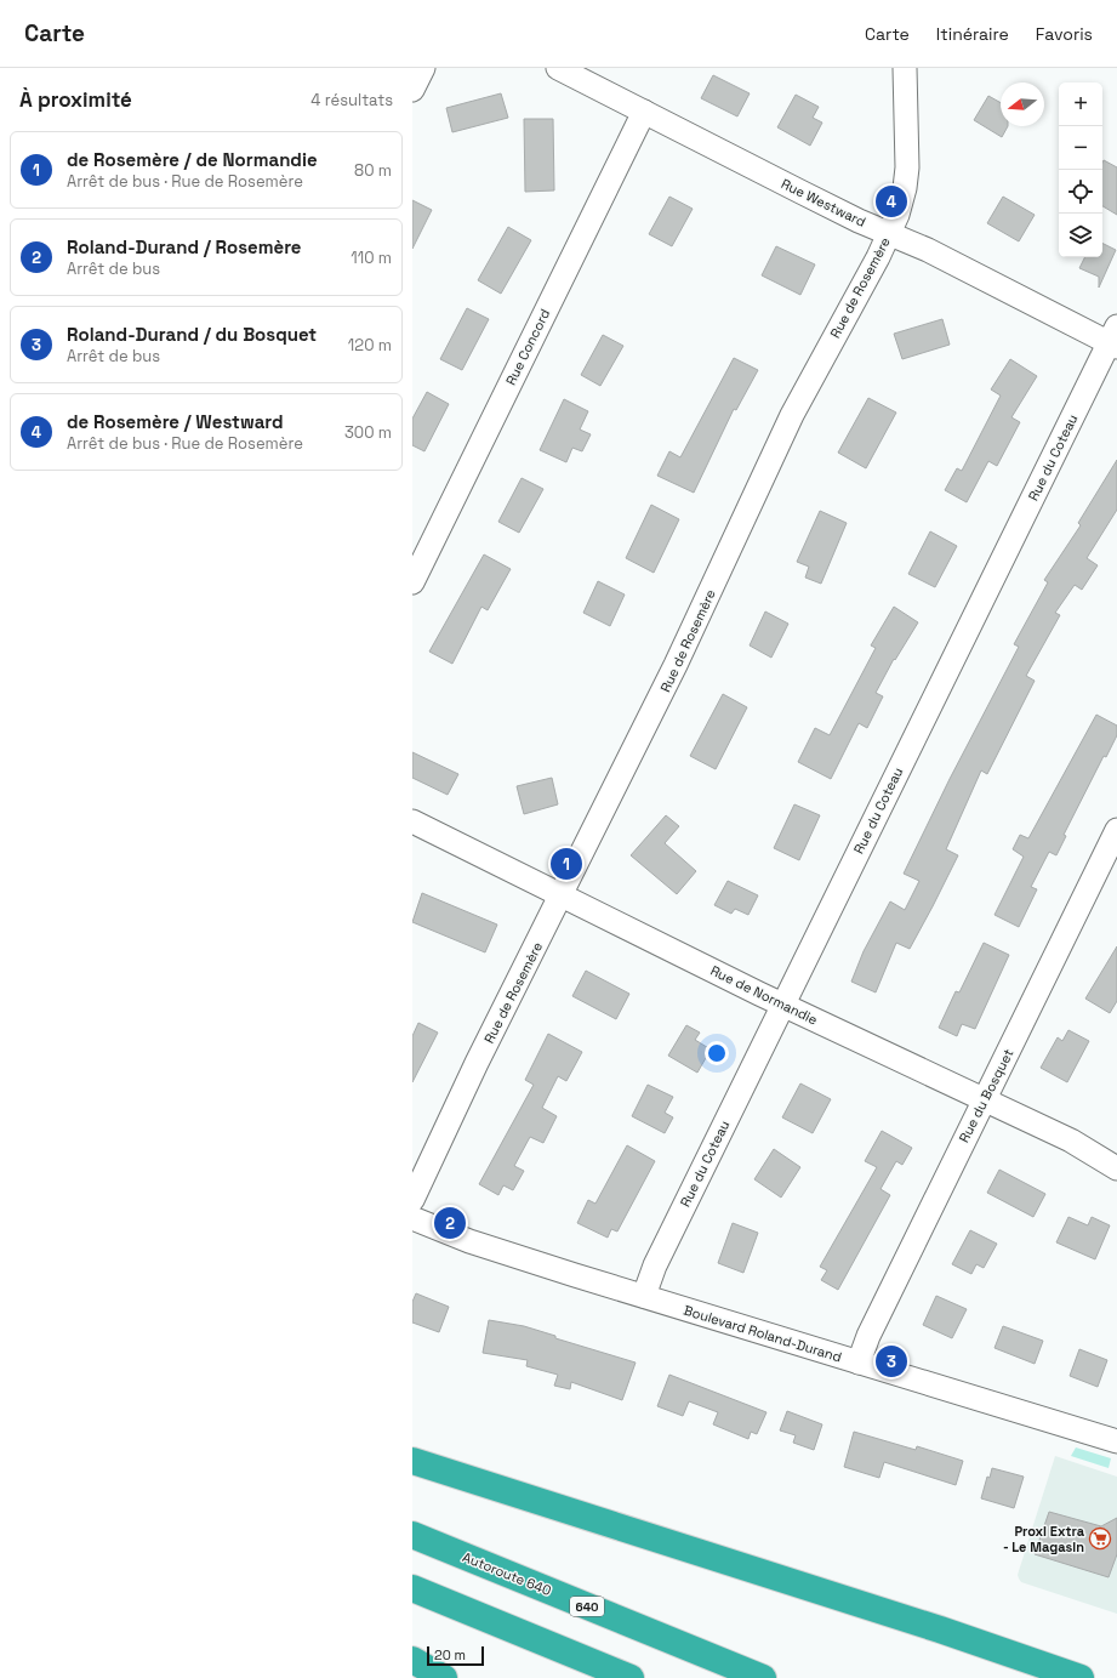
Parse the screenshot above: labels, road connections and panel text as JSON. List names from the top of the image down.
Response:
{
  "streets": {
    "highway": ["Autoroute 640", "640"],
    "street": [
      "Rue Westward",
      "Rue de Rosemère",
      "Rue Concord",
      "Rue du Coteau",
      "Rue de Normandie",
      "Rue du Bosquet",
      "Boulevard Roland-Durand"
    ]
  },
  "crossings": [
    ["Rue Westward", "Rue de Rosemère"],
    ["Rue Westward", "Rue Concord"],
    ["Rue Westward", "Rue du Coteau"],
    ["Rue de Rosemère", "Rue de Normandie"],
    ["Rue du Coteau", "Rue de Normandie"],
    ["Rue du Coteau", "Boulevard Roland-Durand"],
    ["Rue de Normandie", "Rue du Bosquet"],
    ["Rue du Bosquet", "Boulevard Roland-Durand"]
  ],
  "places": {
    "supermarket": ["Proxi Extra - Le Magasin"]
  },
  "scale_bar": "20 m",
  "north": "left",
  "page": {
    "header": "Carte",
    "nav": ["Carte", "Itinéraire", "Favoris"],
    "heading": ["À proximité", "4 résultats"],
    "map_buttons": ["+", "−"],
    "list": [
      {
        "mark": "1",
        "name": "de Rosemère / de Normandie",
        "note": "Arrêt de bus · Rue de Rosemère",
        "value": "80 m"
      },
      {
        "mark": "2",
        "name": "Roland-Durand / Rosemère",
        "note": "Arrêt de bus",
        "value": "110 m"
      },
      {
        "mark": "3",
        "name": "Roland-Durand / du Bosquet",
        "note": "Arrêt de bus",
        "value": "120 m"
      },
      {
        "mark": "4",
        "name": "de Rosemère / Westward",
        "note": "Arrêt de bus · Rue de Rosemère",
        "value": "300 m"
      }
    ],
    "pins": [
      "4",
      "1",
      "2",
      "3"
    ],
    "scale": "20 m"
  }
}
